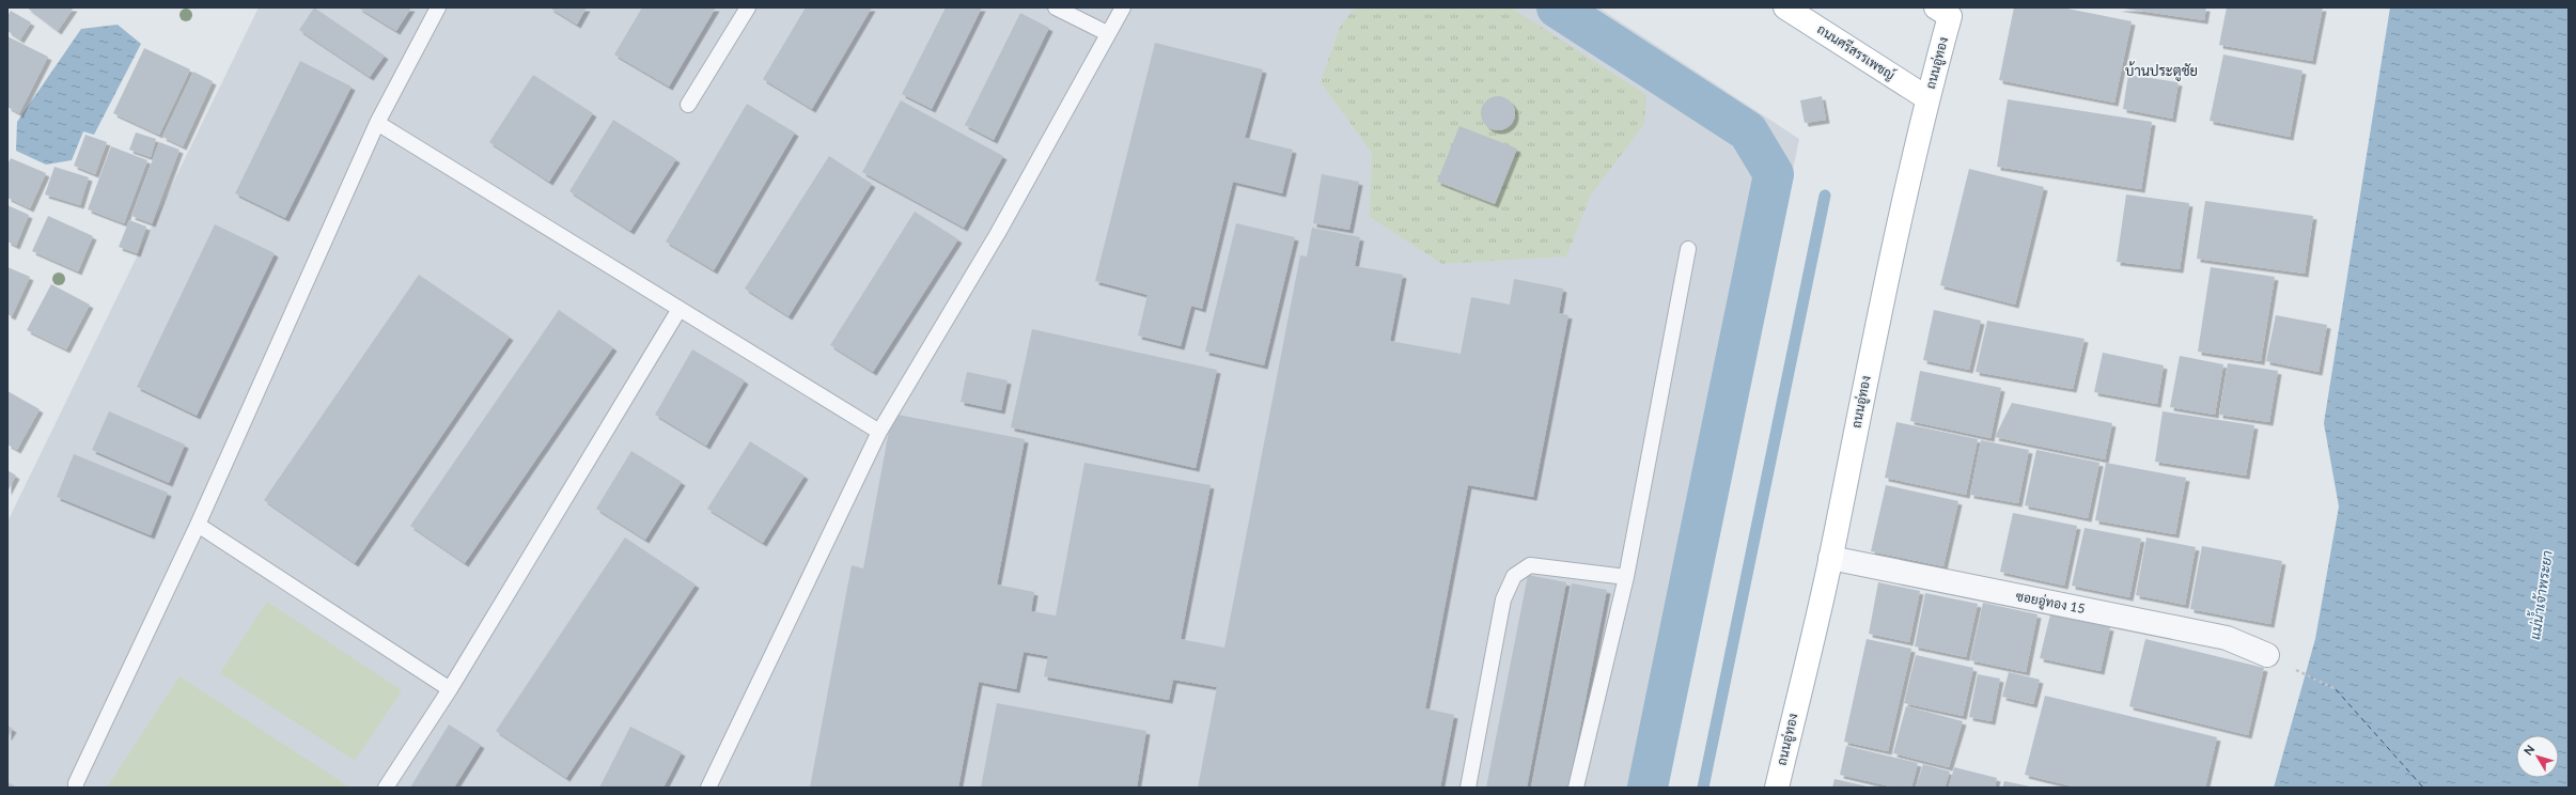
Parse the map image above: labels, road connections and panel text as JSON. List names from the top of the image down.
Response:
{
  "streets": {
    "main road": ["ถนนศรีสรรเพชญ์", "ถนนอู่ทอง"],
    "street": ["ซอยอู่ทอง 15"]
  },
  "crossings": [
    ["ถนนศรีสรรเพชญ์", "ถนนอู่ทอง"],
    ["ถนนอู่ทอง", "ซอยอู่ทอง 15"]
  ],
  "districts": ["บ้านประตูชัย"],
  "water": ["แม่น้ำเจ้าพระยา"],
  "north": "top left"
}
